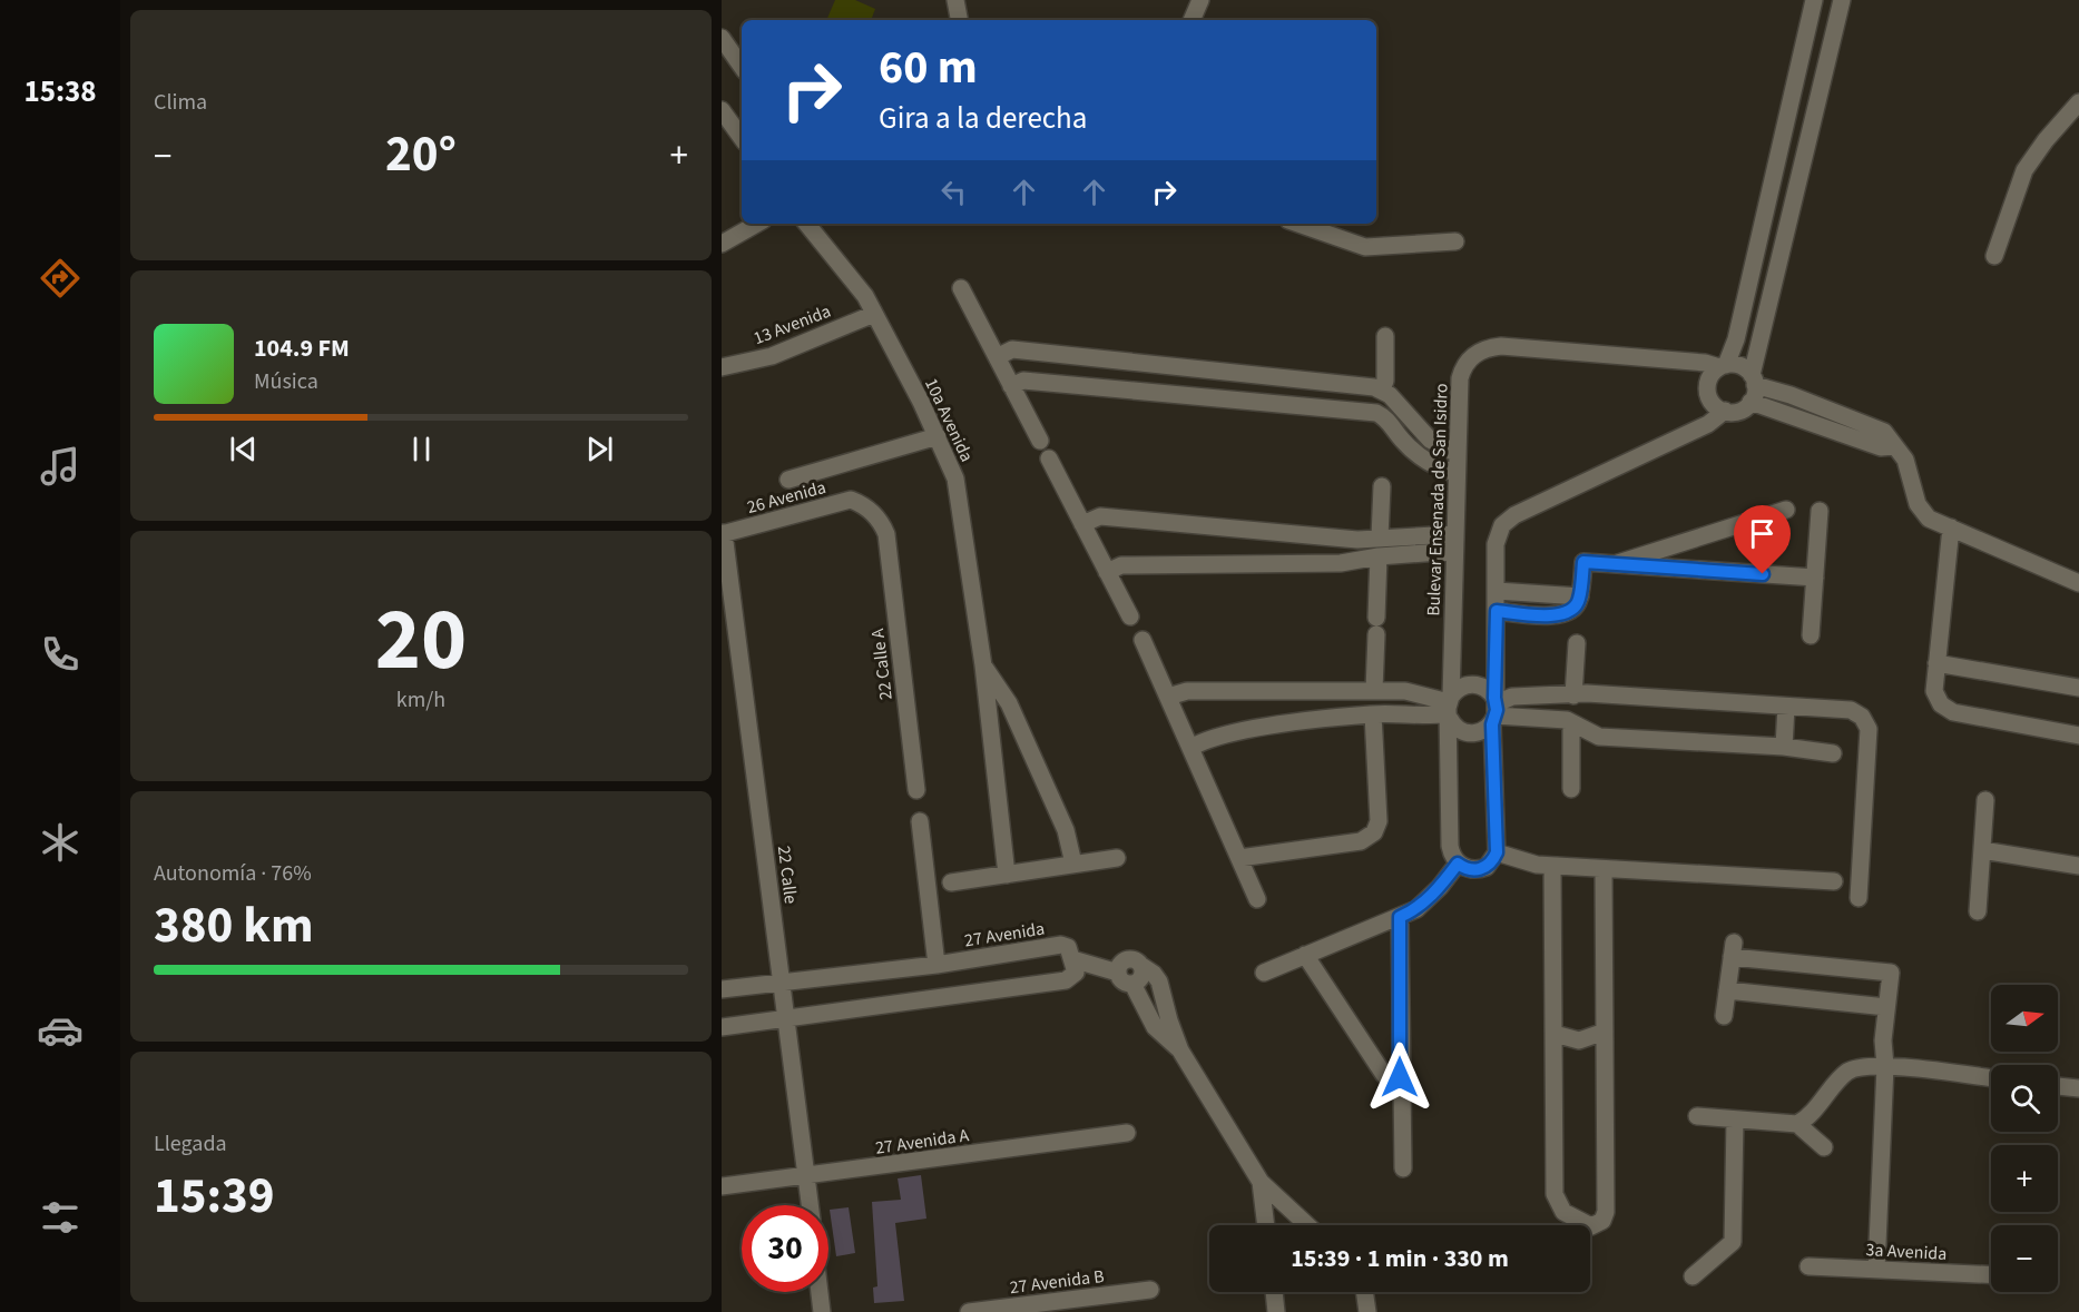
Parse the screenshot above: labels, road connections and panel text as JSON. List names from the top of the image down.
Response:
{
  "streets": {
    "street": [
      "13 Avenida",
      "10a Avenida",
      "26 Avenida",
      "Bulevar Ensenada de San Isidro",
      "22 Calle A",
      "22 Calle",
      "27 Avenida",
      "27 Avenida A",
      "3a Avenida",
      "27 Avenida B"
    ]
  },
  "crossings": [
    ["13 Avenida", "10a Avenida"],
    ["26 Avenida", "22 Calle A"],
    ["26 Avenida", "22 Calle"],
    ["22 Calle", "27 Avenida"],
    ["22 Calle", "27 Avenida A"]
  ],
  "north": "right",
  "page": {
    "tabs": "15:38",
    "tile": [
      "Clima",
      ["20", "km/h"],
      ["Autonomía · 76%", "380 km"],
      ["Llegada", "15:39"]
    ],
    "turn": ["60 m", "Gira a la derecha"],
    "heat": ["−", "20°", "+"],
    "song": ["104.9 FM", "Música"],
    "map_buttons": ["+", "−"],
    "limit": "30",
    "trip": "15:39 · 1 min · 330 m"
  }
}
